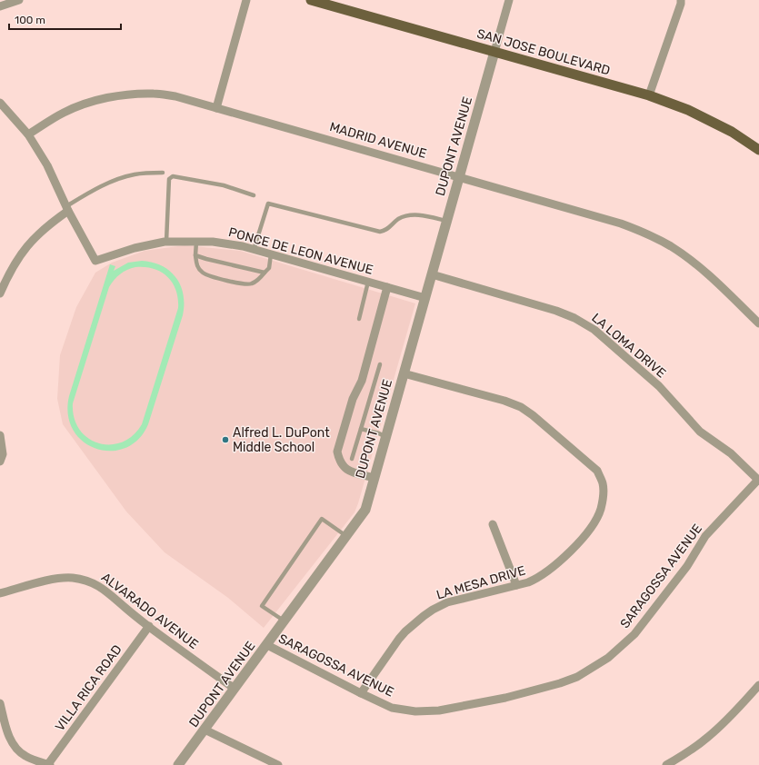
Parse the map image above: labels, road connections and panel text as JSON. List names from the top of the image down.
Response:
{
  "streets": {
    "main road": ["SAN JOSE BOULEVARD"],
    "street": [
      "MADRID AVENUE",
      "DUPONT AVENUE",
      "PONCE DE LEON AVENUE",
      "LA LOMA DRIVE",
      "SARAGOSSA AVENUE",
      "LA MESA DRIVE",
      "ALVARADO AVENUE",
      "VILLA RICA ROAD"
    ]
  },
  "crossings": [
    ["SAN JOSE BOULEVARD", "DUPONT AVENUE"],
    ["MADRID AVENUE", "DUPONT AVENUE"],
    ["MADRID AVENUE", "PONCE DE LEON AVENUE"],
    ["DUPONT AVENUE", "PONCE DE LEON AVENUE"],
    ["DUPONT AVENUE", "LA LOMA DRIVE"],
    ["DUPONT AVENUE", "SARAGOSSA AVENUE"],
    ["DUPONT AVENUE", "LA MESA DRIVE"],
    ["DUPONT AVENUE", "ALVARADO AVENUE"],
    ["LA LOMA DRIVE", "SARAGOSSA AVENUE"],
    ["SARAGOSSA AVENUE", "LA MESA DRIVE"],
    ["ALVARADO AVENUE", "VILLA RICA ROAD"]
  ],
  "places": ["Alfred L. DuPont Middle School"],
  "scale_bar": "100 m"
}
